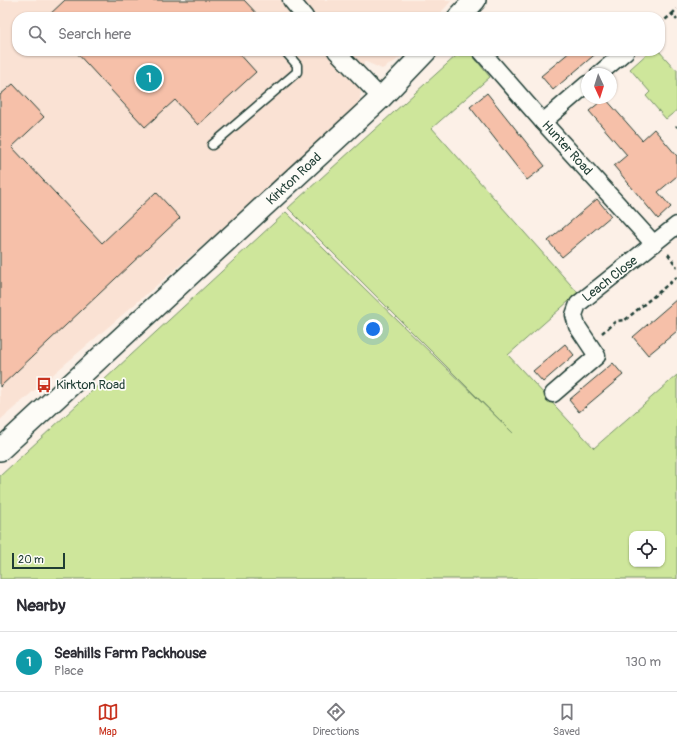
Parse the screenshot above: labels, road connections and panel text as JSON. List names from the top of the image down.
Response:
{
  "streets": {
    "street": ["Hunter Road", "Kirkton Road", "Leach Close"]
  },
  "crossings": [
    ["Hunter Road", "Leach Close"]
  ],
  "places": {
    "bus stop": ["Kirkton Road"]
  },
  "scale_bar": "20 m",
  "north": "bottom",
  "page": {
    "search": "Search here",
    "pins": "1",
    "scale": "20 m",
    "heading": "Nearby",
    "list": [
      {
        "mark": "1",
        "name": "Seahills Farm Packhouse",
        "note": "Place",
        "value": "130 m"
      }
    ],
    "nav": ["Map", "Directions", "Saved"]
  }
}
